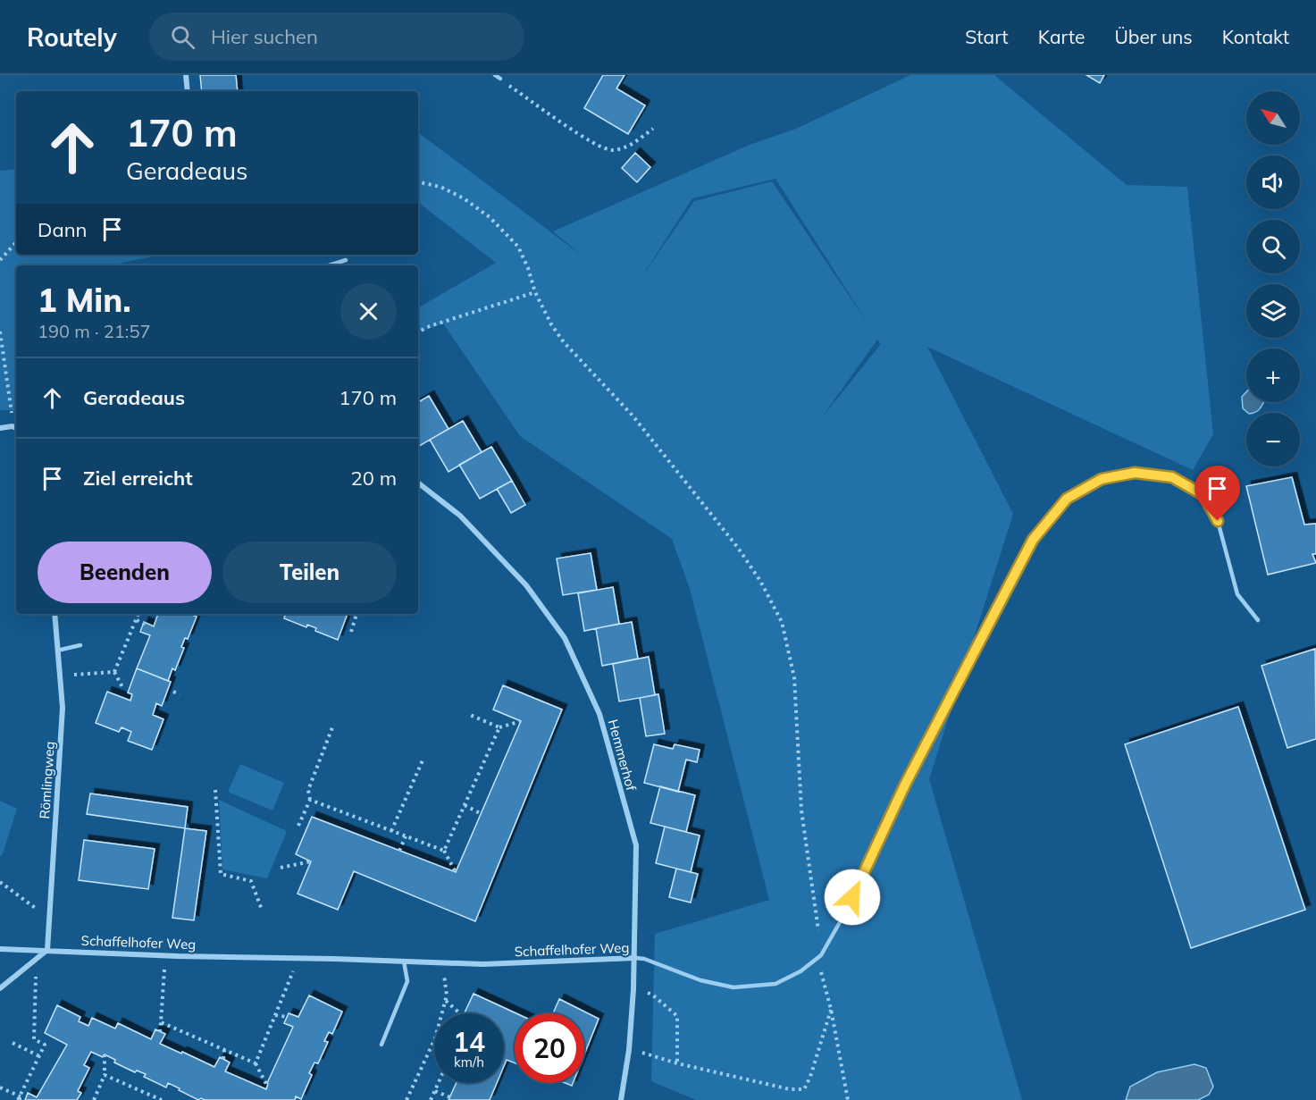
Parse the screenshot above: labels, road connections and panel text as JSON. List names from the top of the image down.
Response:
{
  "streets": {
    "street": ["Hemmerhof", "Römlingweg", "Schaffelhofer Weg"]
  },
  "crossings": [
    ["Hemmerhof", "Schaffelhofer Weg"],
    ["Römlingweg", "Schaffelhofer Weg"]
  ],
  "north": "top left",
  "page": {
    "header": "Routely",
    "search": "Hier suchen",
    "nav": [
      "Start",
      "Karte",
      "Über uns",
      "Kontakt"
    ],
    "map_buttons": ["+", "−"],
    "turn": ["170 m", "Geradeaus"],
    "then": "Dann",
    "heading": ["1 Min.", "190 m · 21:57"],
    "list": [
      {
        "name": "Geradeaus",
        "value": "170 m"
      },
      {
        "name": "Ziel erreicht",
        "value": "20 m"
      }
    ],
    "buttons": ["Beenden", "Teilen"],
    "speed": "14 km/h",
    "limit": "20"
  }
}
